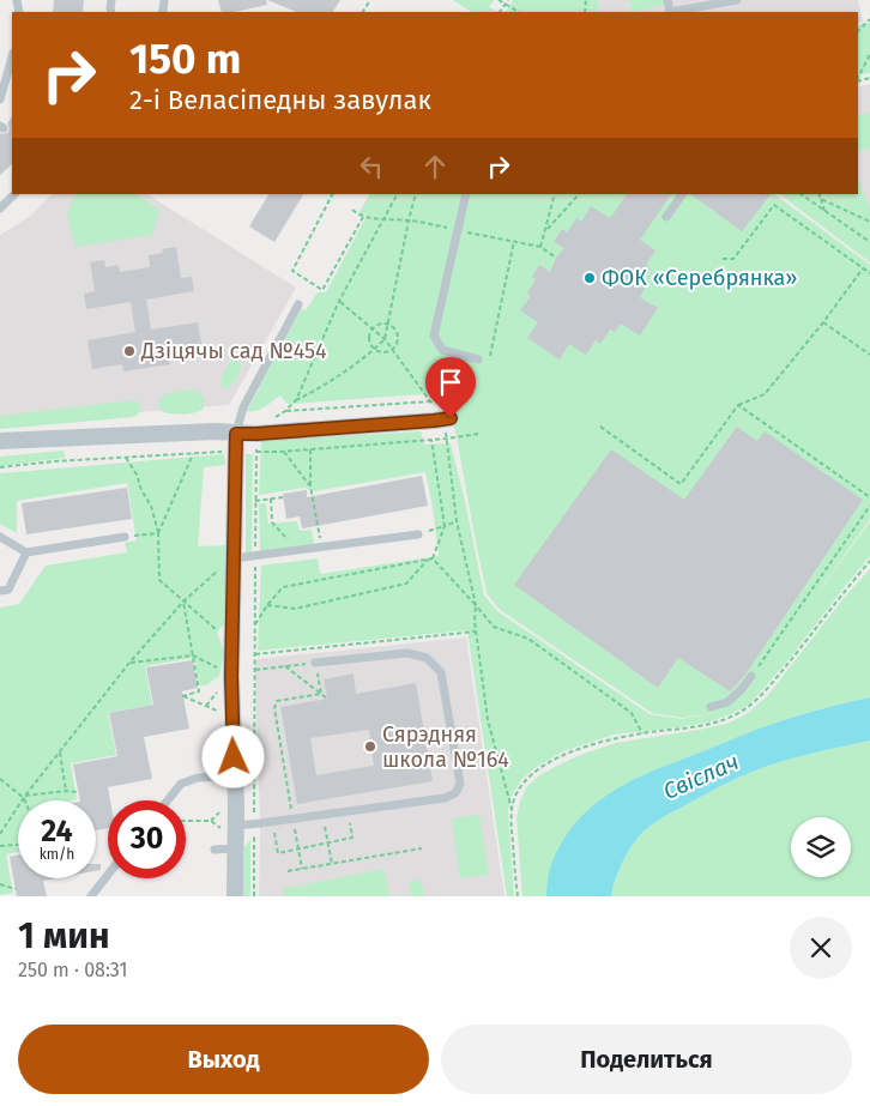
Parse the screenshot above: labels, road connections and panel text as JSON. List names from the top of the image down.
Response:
{
  "water": ["Свіслач"],
  "places": ["ФОК «Серебрянка»", "Дзіцячы сад №454", "Сярэдняя школа №164"],
  "page": {
    "turn": ["150 m", "2-і Веласіпедны завулак"],
    "speed": "24 km/h",
    "limit": "30",
    "heading": ["1 мин", "250 m · 08:31"],
    "buttons": ["Выход", "Поделиться"]
  }
}
